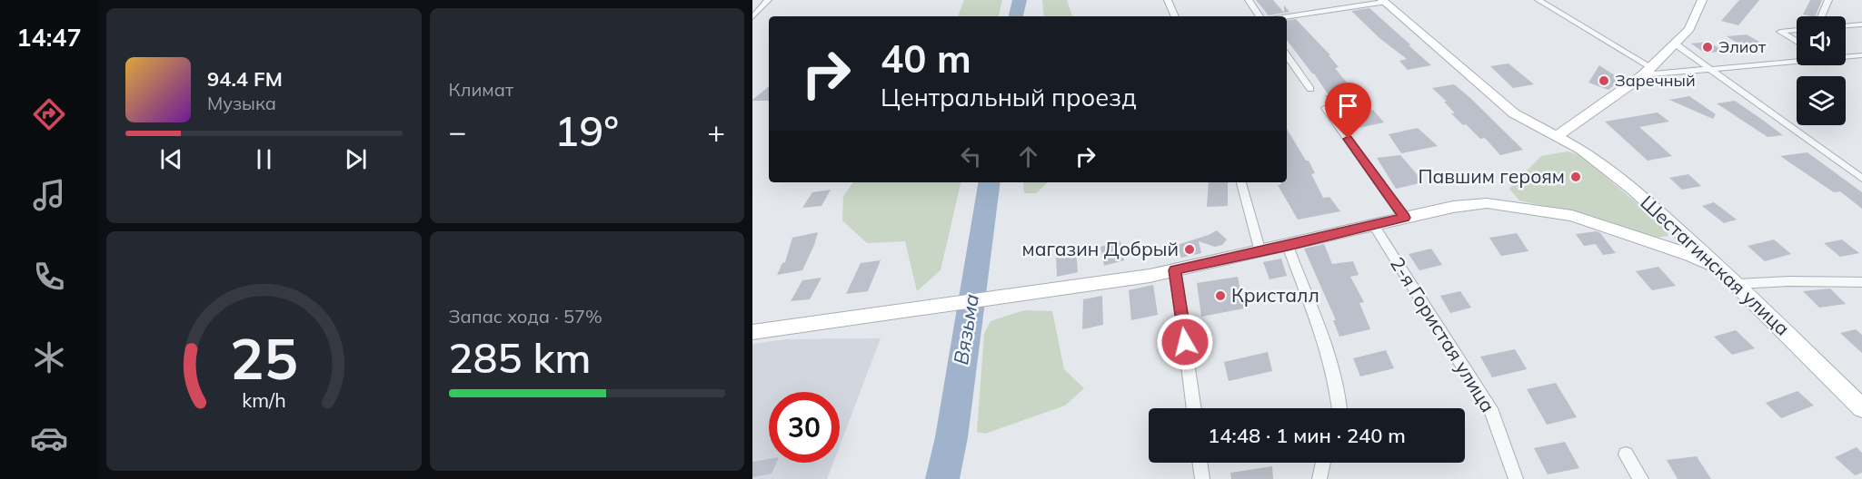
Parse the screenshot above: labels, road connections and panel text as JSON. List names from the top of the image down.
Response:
{
  "streets": {
    "street": ["Шестагинская улица", "2-я Гористая улица"]
  },
  "water": ["Вязьма"],
  "places": [
    "Элиот",
    "Заречный",
    "Павшим героям",
    "магазин Добрый",
    "Кристалл"
  ],
  "page": {
    "tabs": "14:47",
    "tile": [
      "Климат",
      ["Запас хода · 57%", "285 km"]
    ],
    "turn": ["40 m", "Центральный проезд"],
    "song": ["94.4 FM", "Музыка"],
    "heat": ["−", "19°", "+"],
    "limit": "30",
    "trip": "14:48 · 1 мин · 240 m",
    "gauge": ["25", "km/h"]
  }
}
